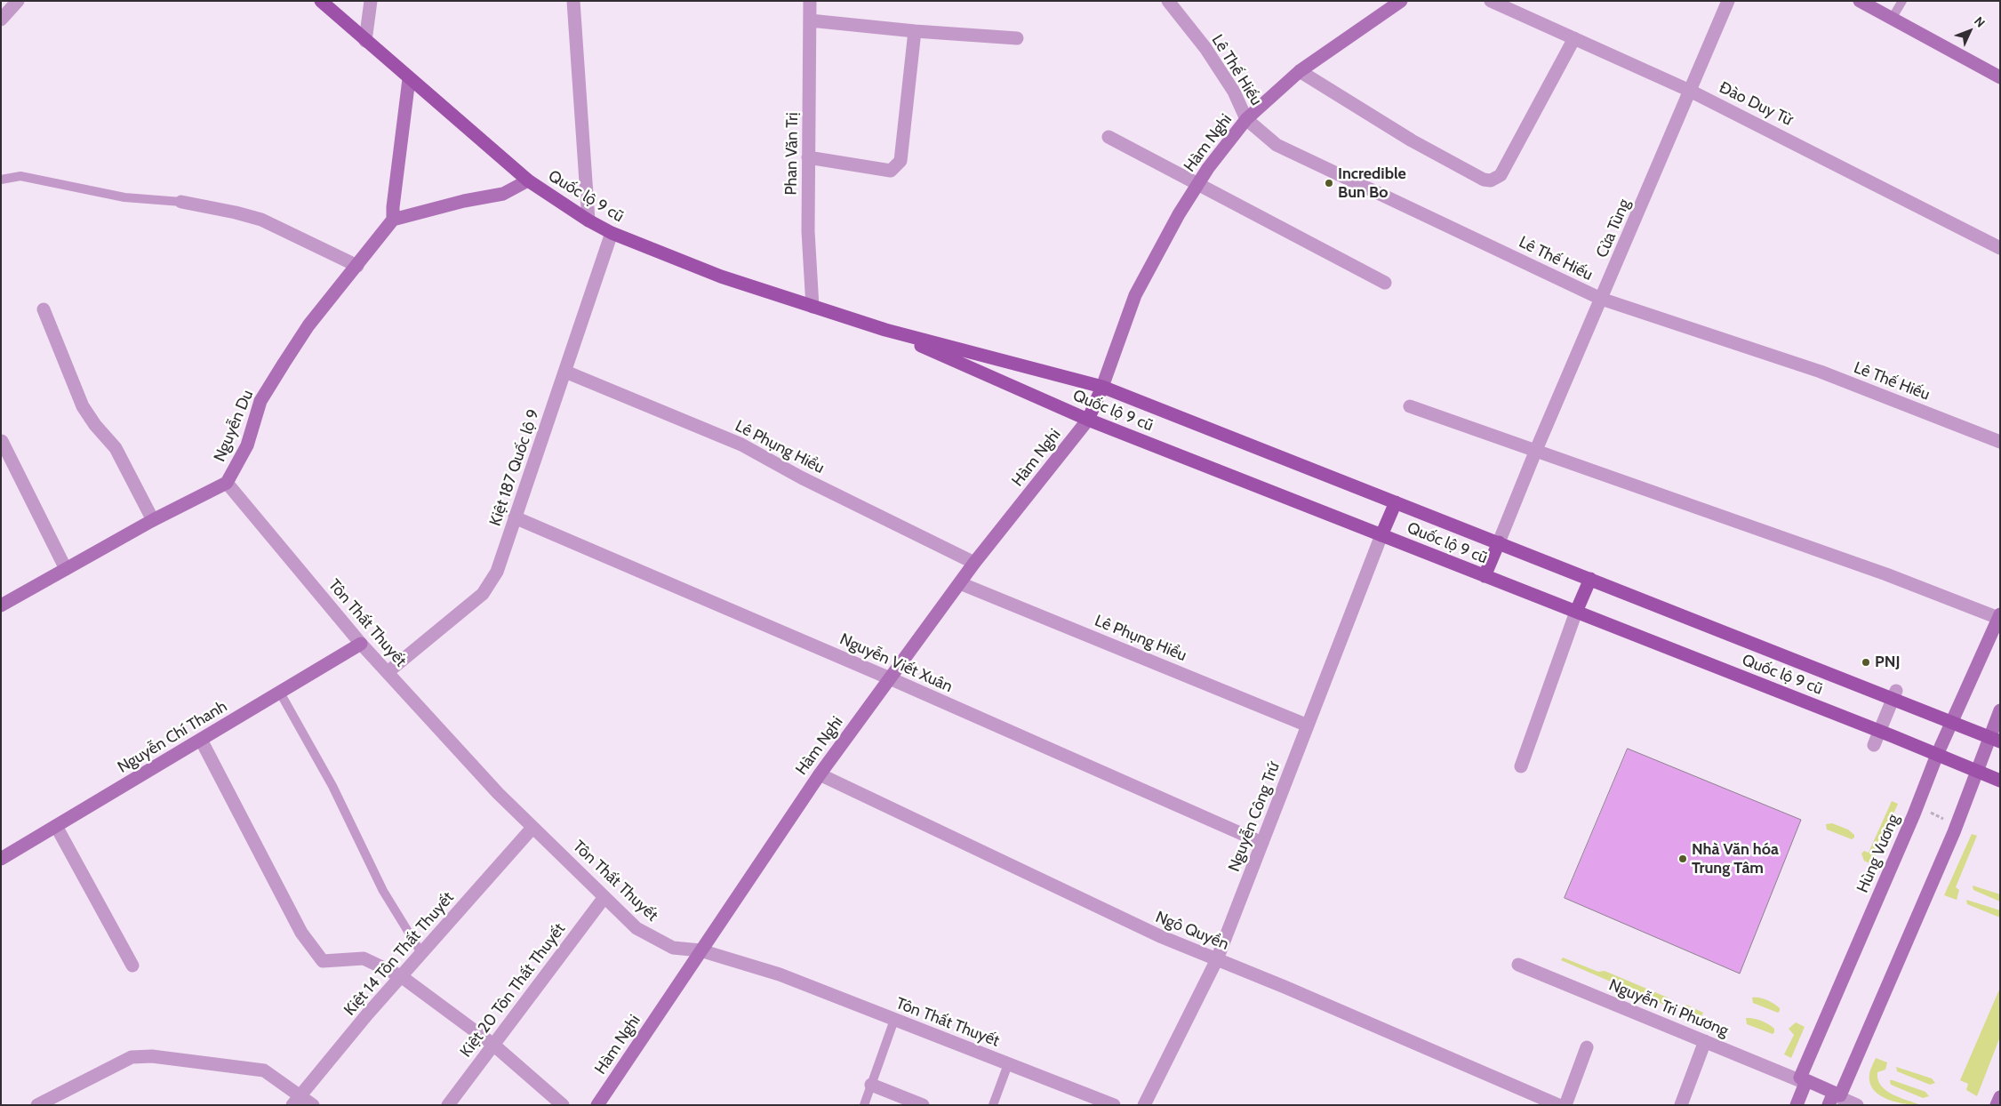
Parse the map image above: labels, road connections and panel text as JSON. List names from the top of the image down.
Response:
{
  "streets": {
    "main road": ["Quốc lộ 9 cũ"],
    "street": [
      "Lê Thế Hiếu",
      "Đào Duy Từ",
      "Hàm Nghi",
      "Phan Văn Trị",
      "Cửa Tùng",
      "Nguyễn Du",
      "Lê Phụng Hiểu",
      "Kiệt 187 Quốc lộ 9",
      "Tôn Thất Thuyết",
      "Nguyễn Viết Xuân",
      "Nguyễn Chí Thanh",
      "Nguyễn Công Trứ",
      "Hùng Vương",
      "Ngô Quyền",
      "Kiệt 14 Tôn Thất Thuyết",
      "Kiệt 20 Tôn Thất Thuyết",
      "Nguyễn Tri Phương"
    ]
  },
  "crossings": [
    ["Lê Thế Hiếu", "Hàm Nghi"],
    ["Lê Thế Hiếu", "Cửa Tùng"],
    ["Đào Duy Từ", "Cửa Tùng"],
    ["Hàm Nghi", "Quốc lộ 9 cũ"],
    ["Hàm Nghi", "Lê Phụng Hiểu"],
    ["Hàm Nghi", "Tôn Thất Thuyết"],
    ["Hàm Nghi", "Nguyễn Viết Xuân"],
    ["Hàm Nghi", "Ngô Quyền"],
    ["Phan Văn Trị", "Quốc lộ 9 cũ"],
    ["Quốc lộ 9 cũ", "Cửa Tùng"],
    ["Quốc lộ 9 cũ", "Kiệt 187 Quốc lộ 9"],
    ["Quốc lộ 9 cũ", "Nguyễn Công Trứ"],
    ["Quốc lộ 9 cũ", "Hùng Vương"],
    ["Nguyễn Du", "Tôn Thất Thuyết"],
    ["Lê Phụng Hiểu", "Kiệt 187 Quốc lộ 9"],
    ["Lê Phụng Hiểu", "Nguyễn Công Trứ"],
    ["Kiệt 187 Quốc lộ 9", "Tôn Thất Thuyết"],
    ["Kiệt 187 Quốc lộ 9", "Nguyễn Viết Xuân"],
    ["Tôn Thất Thuyết", "Nguyễn Chí Thanh"],
    ["Tôn Thất Thuyết", "Kiệt 14 Tôn Thất Thuyết"],
    ["Tôn Thất Thuyết", "Kiệt 20 Tôn Thất Thuyết"],
    ["Nguyễn Viết Xuân", "Nguyễn Công Trứ"],
    ["Nguyễn Công Trứ", "Ngô Quyền"],
    ["Hùng Vương", "Nguyễn Tri Phương"]
  ],
  "places": ["Incredible Bun Bo", "PNJ", "Nhà Văn hóa Trung Tâm"],
  "north": "top right"
}
